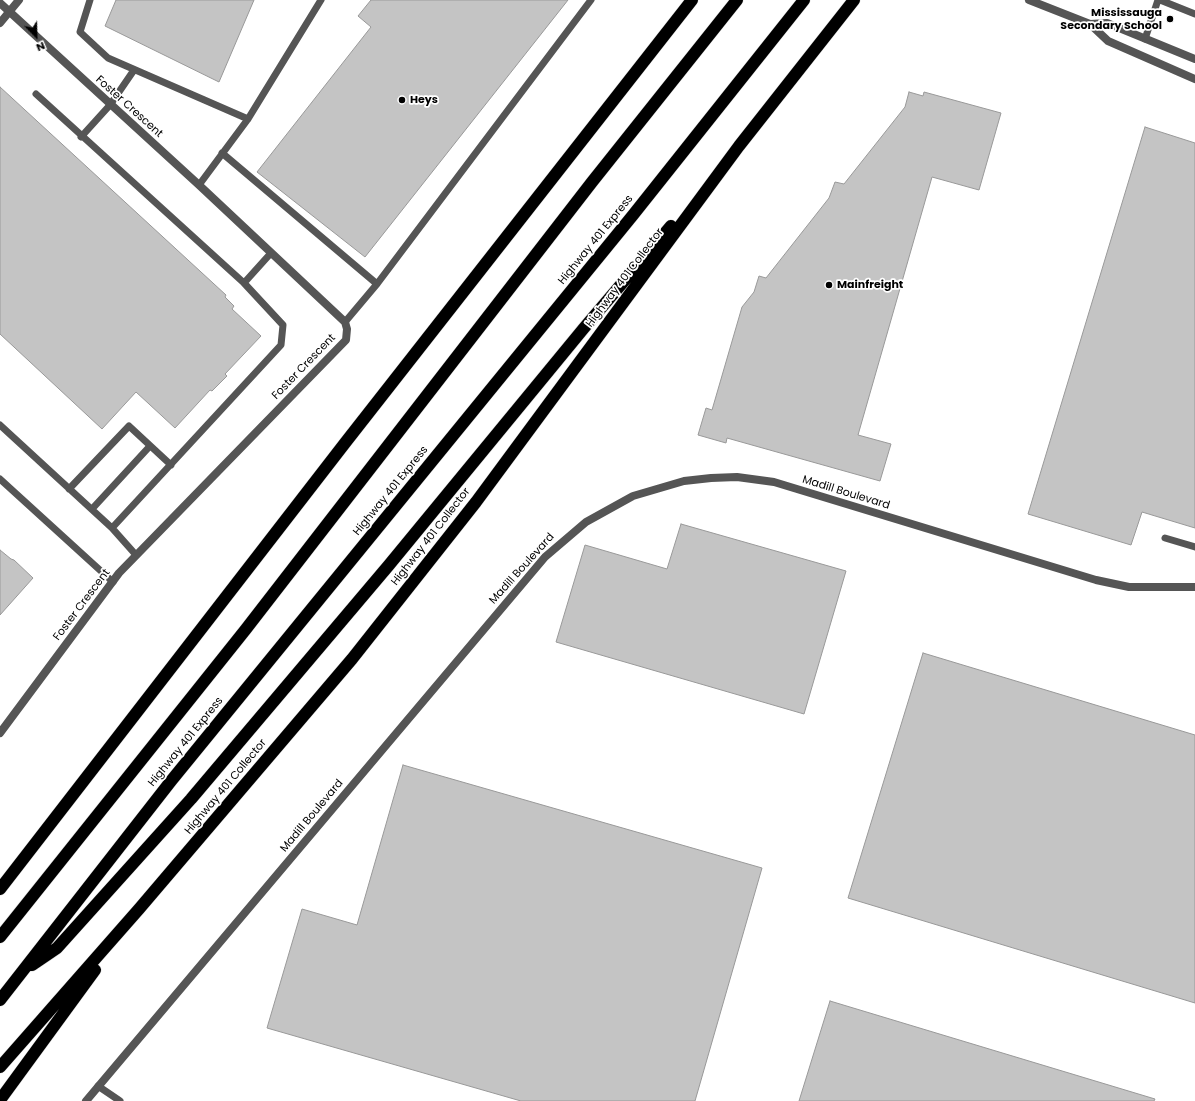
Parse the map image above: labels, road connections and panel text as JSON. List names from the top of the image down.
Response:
{
  "streets": {
    "highway": ["Highway 401 Express", "Highway 401 Collector"],
    "street": ["Foster Crescent", "Madill Boulevard"]
  },
  "places": ["Mississauga Secondary School", "Heys", "Mainfreight"],
  "north": "bottom right"
}
